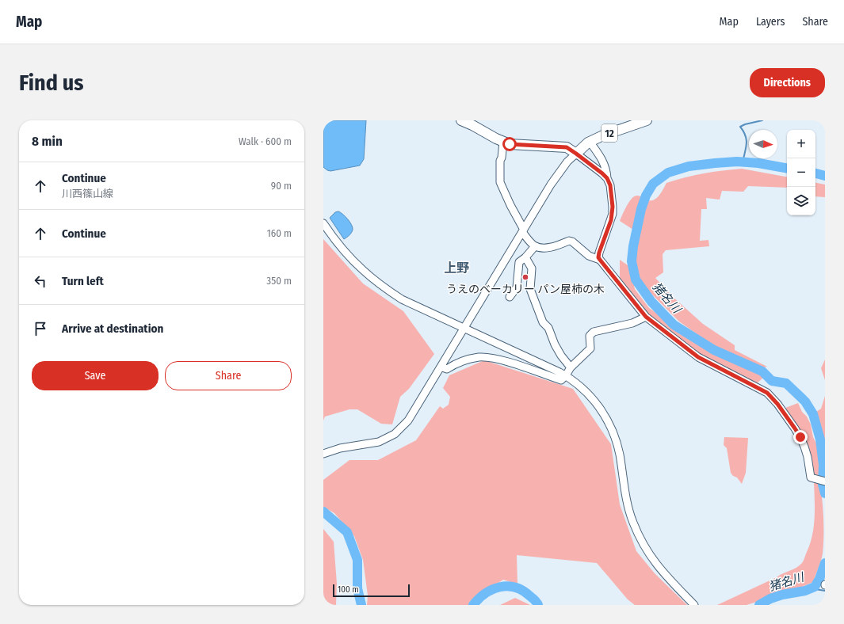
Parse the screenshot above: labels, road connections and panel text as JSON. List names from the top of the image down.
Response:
{
  "streets": {
    "main road": ["12"]
  },
  "districts": ["上野"],
  "water": ["猪名川"],
  "places": ["うえのベーカリー パン屋柿の木"],
  "scale_bar": "100 m",
  "north": "right",
  "page": {
    "header": "Map",
    "nav": ["Map", "Layers", "Share"],
    "buttons": [
      "Directions",
      ["Save", "Share"]
    ],
    "title": "Find us",
    "heading": ["8 min", "Walk · 600 m"],
    "map_buttons": ["+", "−"],
    "list": [
      ["Continue", "川西篠山線", "90 m"],
      ["Continue", "160 m"],
      ["Turn left", "350 m"],
      "Arrive at destination"
    ],
    "scale": "100 m"
  }
}
